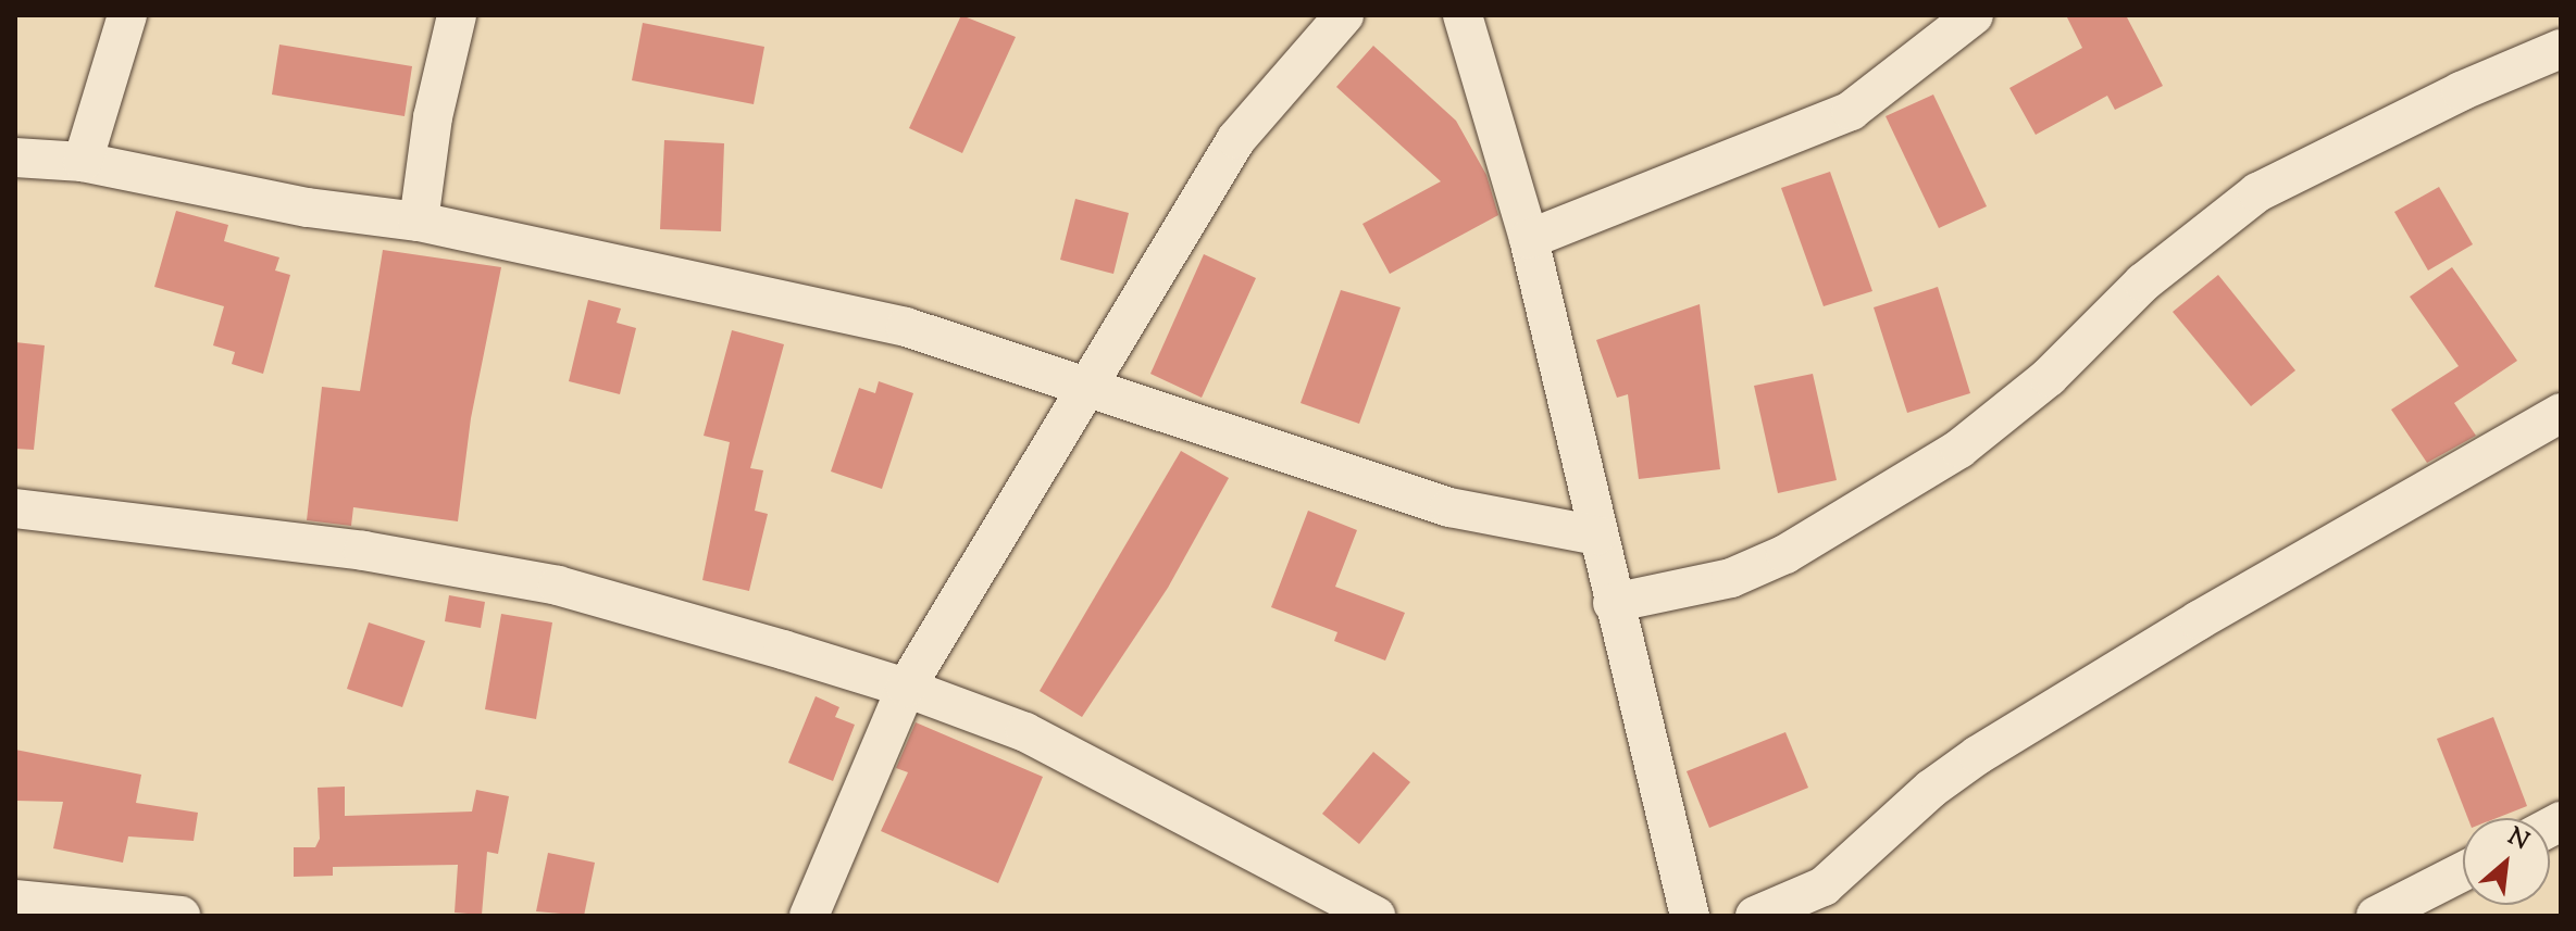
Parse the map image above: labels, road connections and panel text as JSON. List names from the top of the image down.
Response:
{
  "north": "top right"
}
